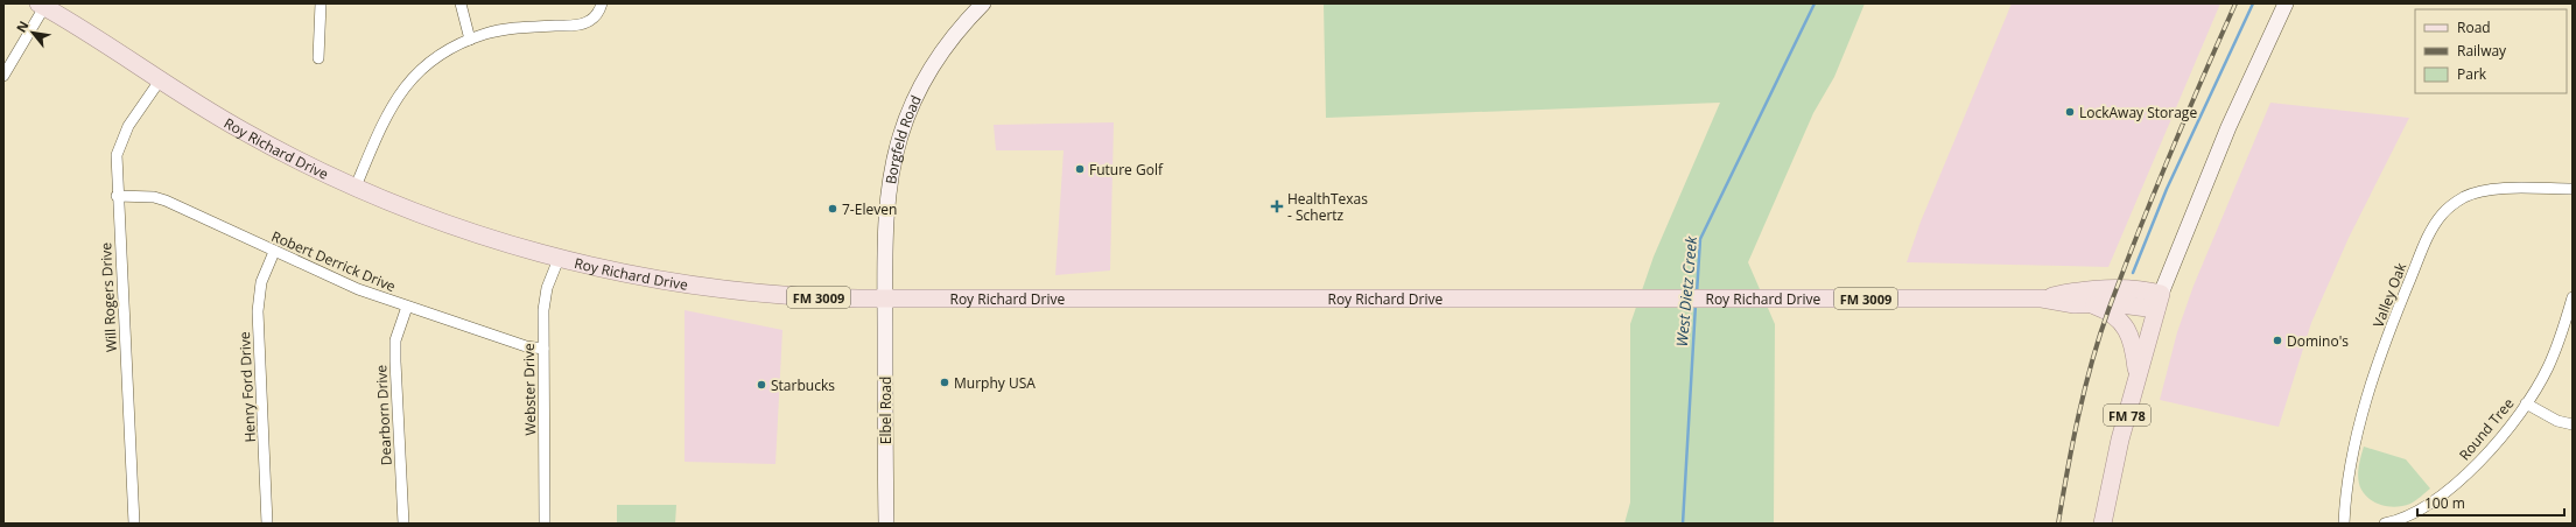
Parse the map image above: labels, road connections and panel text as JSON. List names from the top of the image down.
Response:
{
  "streets": {
    "main road": ["Roy Richard Drive", "FM 3009", "FM 78"],
    "street": [
      "Borgfeld Road",
      "Robert Derrick Drive",
      "Valley Oak",
      "Will Rogers Drive",
      "Henry Ford Drive",
      "Webster Drive",
      "Elbel Road",
      "Dearborn Drive",
      "Round Tree"
    ]
  },
  "crossings": [
    ["Borgfeld Road", "Roy Richard Drive"],
    ["Borgfeld Road", "Elbel Road"],
    ["Roy Richard Drive", "Will Rogers Drive"],
    ["Roy Richard Drive", "Webster Drive"],
    ["Roy Richard Drive", "Elbel Road"],
    ["Roy Richard Drive", "FM 78"],
    ["Robert Derrick Drive", "Will Rogers Drive"],
    ["Robert Derrick Drive", "Henry Ford Drive"],
    ["Robert Derrick Drive", "Webster Drive"],
    ["Robert Derrick Drive", "Dearborn Drive"]
  ],
  "water": ["West Dietz Creek"],
  "places": {
    "other": [
      "LockAway Storage",
      "Future Golf",
      "7-Eleven",
      "Domino's",
      "Murphy USA",
      "Starbucks"
    ],
    "health": ["HealthTexas - Schertz"]
  },
  "legend": ["Road", "Railway", "Park"],
  "scale_bar": "100 m",
  "north": "top left"
}
